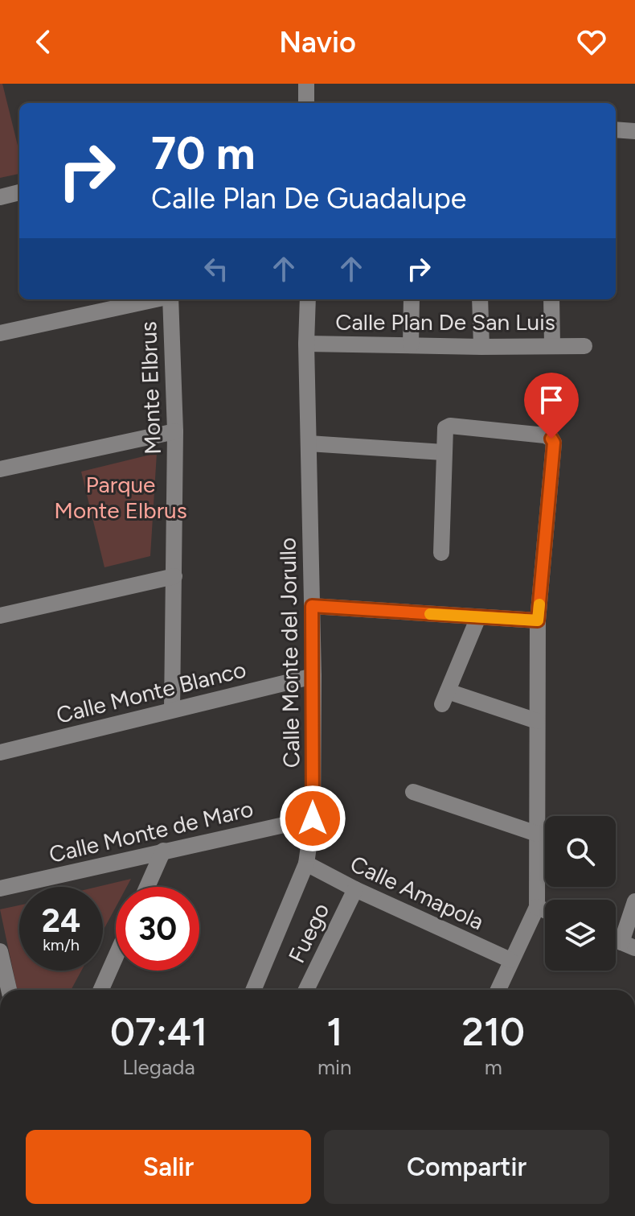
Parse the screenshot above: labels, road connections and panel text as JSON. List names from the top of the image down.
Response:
{
  "streets": {
    "street": [
      "Calle Plan De San Luis",
      "Monte Elbrus",
      "Calle Monte del Jorullo",
      "Calle Monte Blanco",
      "Calle Monte de Maro",
      "Calle Amapola",
      "Fuego"
    ]
  },
  "crossings": [
    ["Calle Plan De San Luis", "Calle Monte del Jorullo"],
    ["Monte Elbrus", "Calle Monte Blanco"],
    ["Calle Monte del Jorullo", "Calle Monte Blanco"],
    ["Calle Monte del Jorullo", "Calle Monte de Maro"],
    ["Calle Monte del Jorullo", "Calle Amapola"],
    ["Calle Amapola", "Fuego"]
  ],
  "parks": ["Parque Monte Elbrus"],
  "page": {
    "header": "Navio",
    "turn": ["70 m", "Calle Plan De Guadalupe"],
    "speed": "24 km/h",
    "limit": "30",
    "eta": [
      "07:41",
      "Llegada",
      "1",
      "min",
      "210",
      "m"
    ],
    "buttons": ["Salir", "Compartir"]
  }
}
